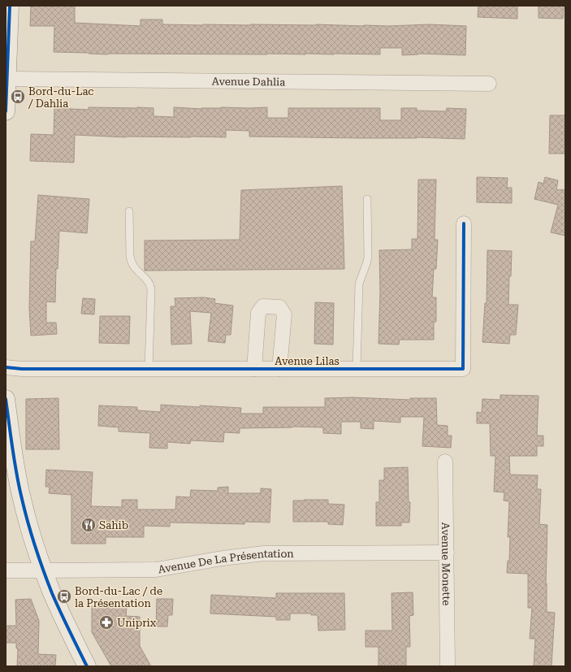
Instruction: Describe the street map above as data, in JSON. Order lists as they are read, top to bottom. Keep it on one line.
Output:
{"streets":{"street":["Avenue Dahlia","Avenue Lilas","Avenue De La Présentation","Avenue Monette"]},"crossings":[["Avenue De La Présentation","Avenue Monette"]],"places":{"bus stop":["Bord-du-Lac / Dahlia","Bord-du-Lac / de la Présentation"],"restaurant":["Sahib"],"pharmacy":["Uniprix"]}}
